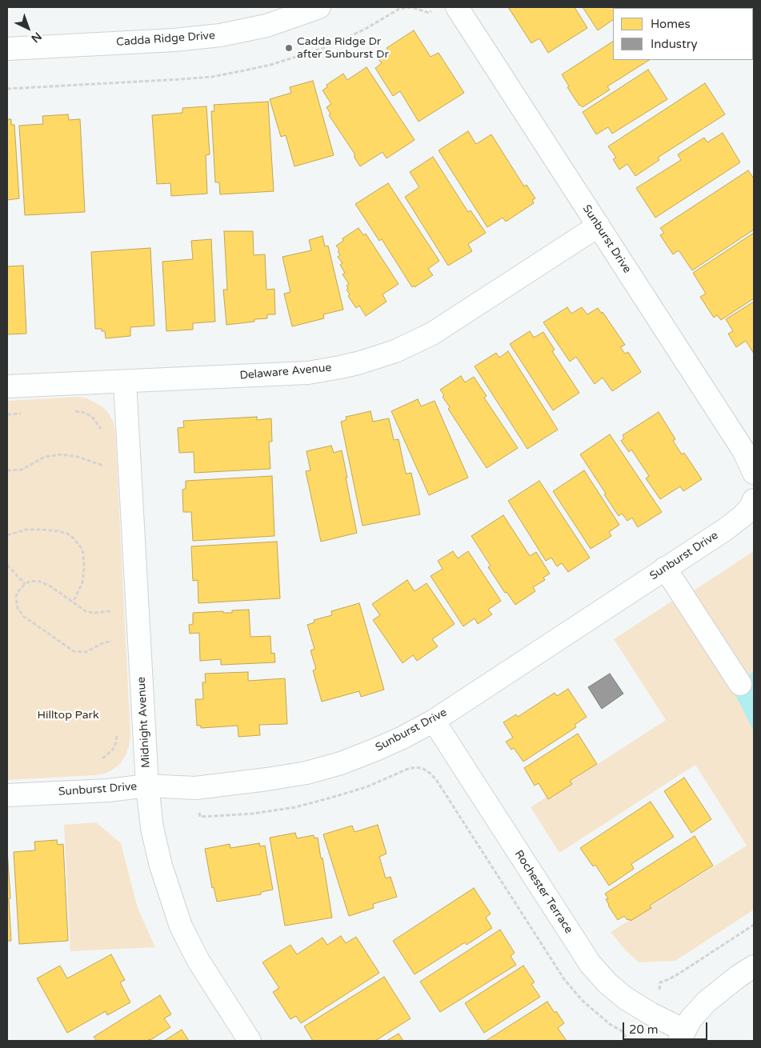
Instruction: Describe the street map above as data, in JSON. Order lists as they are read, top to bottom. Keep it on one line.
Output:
{"streets":{"street":["Cadda Ridge Drive","Sunburst Drive","Delaware Avenue","Midnight Avenue","Rochester Terrace"]},"crossings":[["Sunburst Drive","Delaware Avenue"],["Sunburst Drive","Midnight Avenue"],["Sunburst Drive","Rochester Terrace"],["Delaware Avenue","Midnight Avenue"]],"parks":["Hilltop Park"],"places":["Cadda Ridge Dr after Sunburst Dr"],"legend":["Homes","Industry"],"scale_bar":"20 m","north":"bottom right"}
